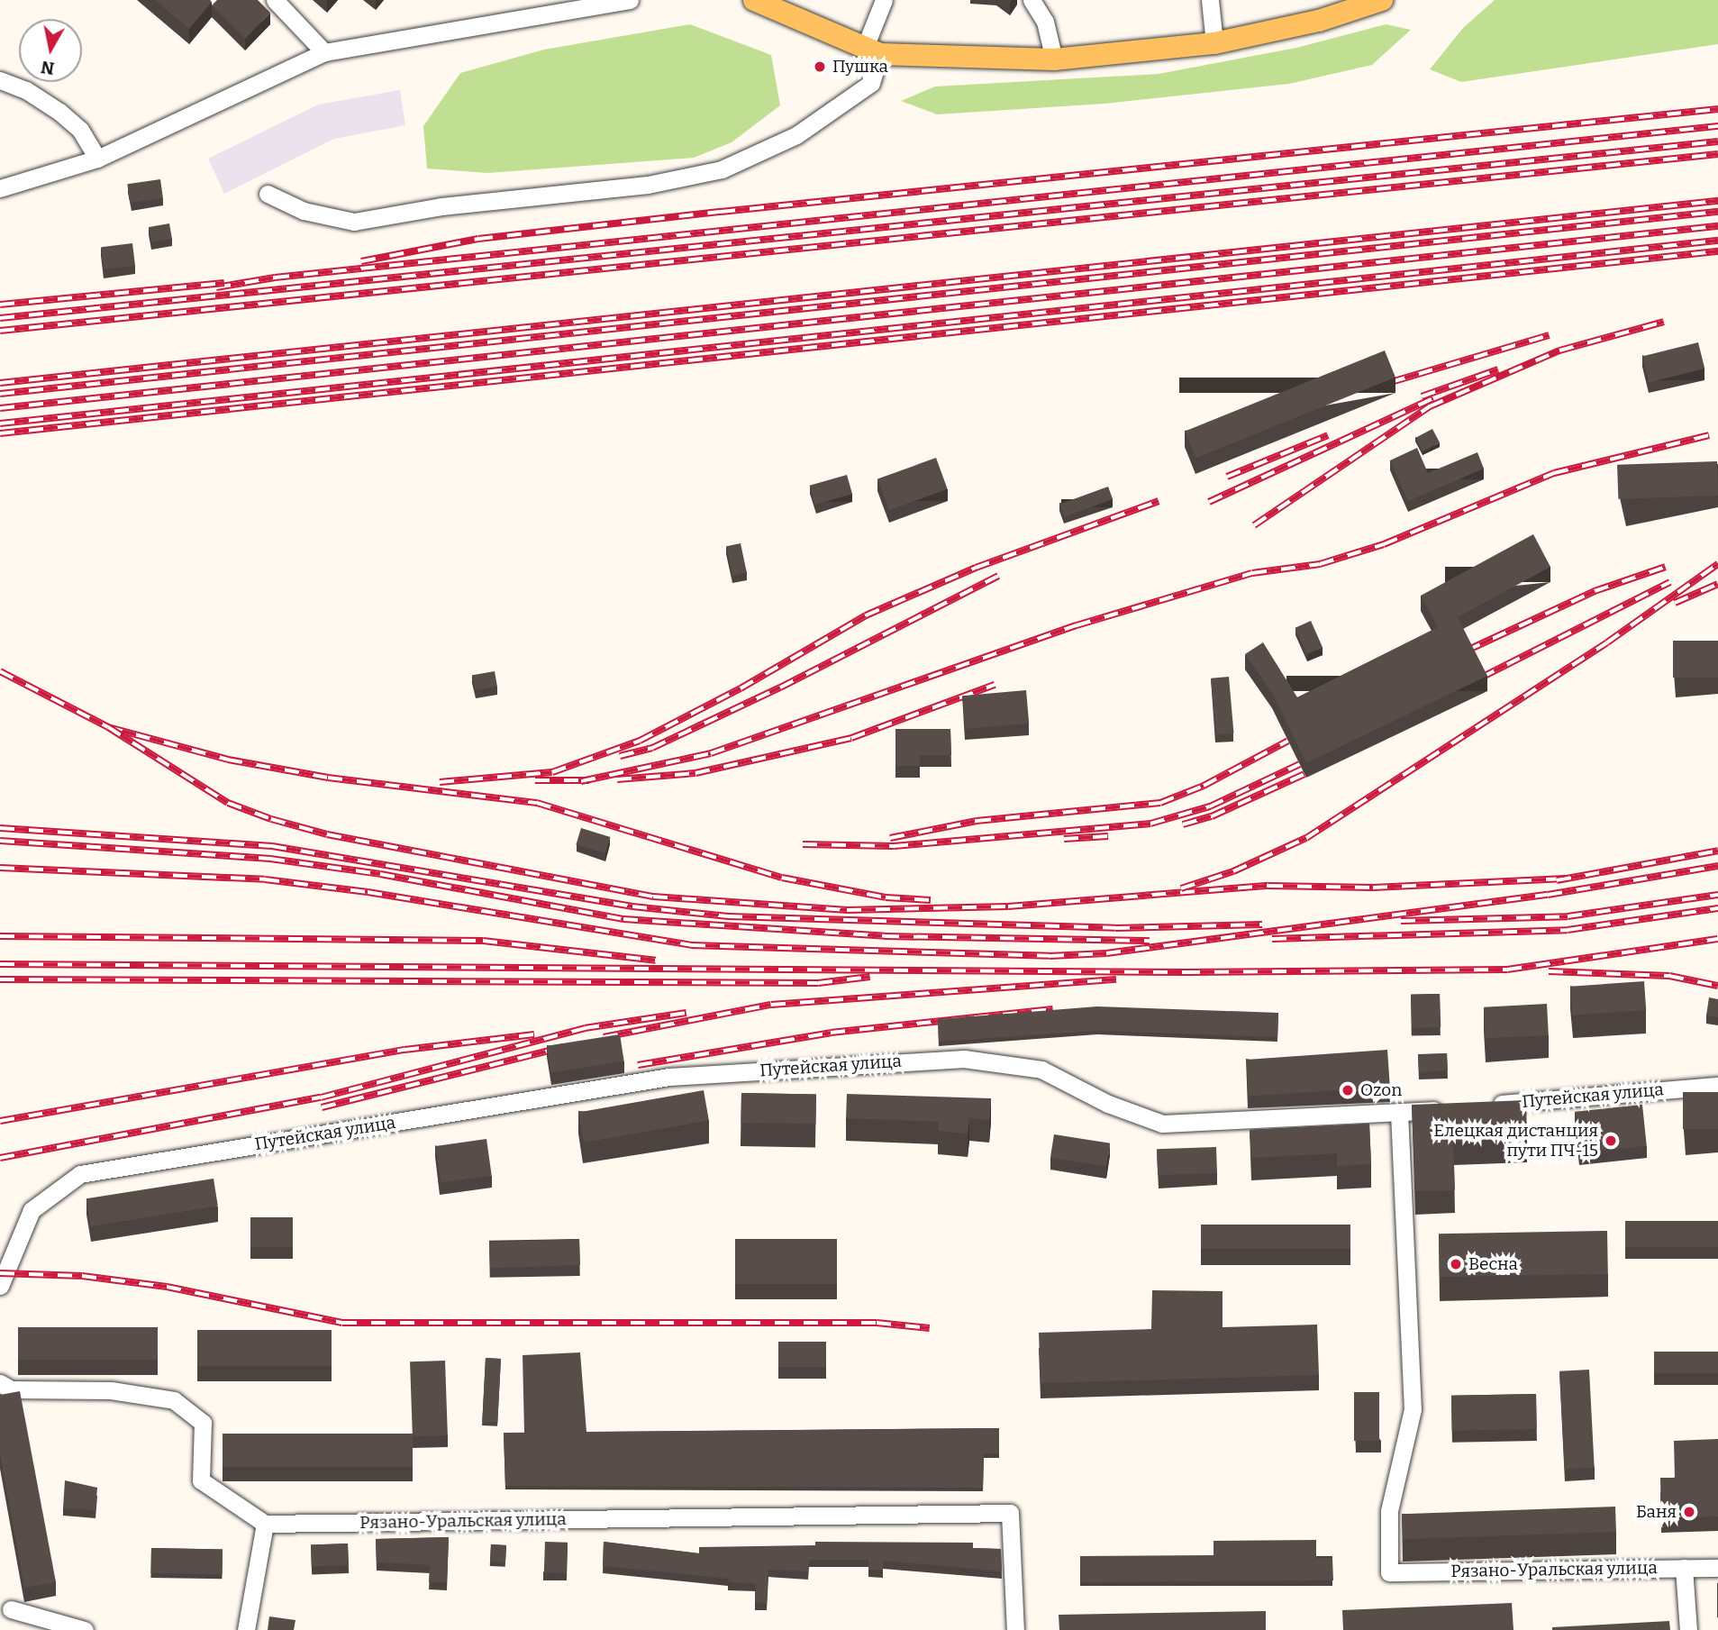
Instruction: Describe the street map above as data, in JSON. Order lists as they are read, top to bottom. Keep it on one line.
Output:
{"streets":{"street":["Путейская улица","Рязано-Уральская улица"]},"crossings":[["Путейская улица","Рязано-Уральская улица"]],"places":["Пушка","Ozon","Елецкая дистанция пути ПЧ-15","Весна","Баня"],"north":"bottom"}
